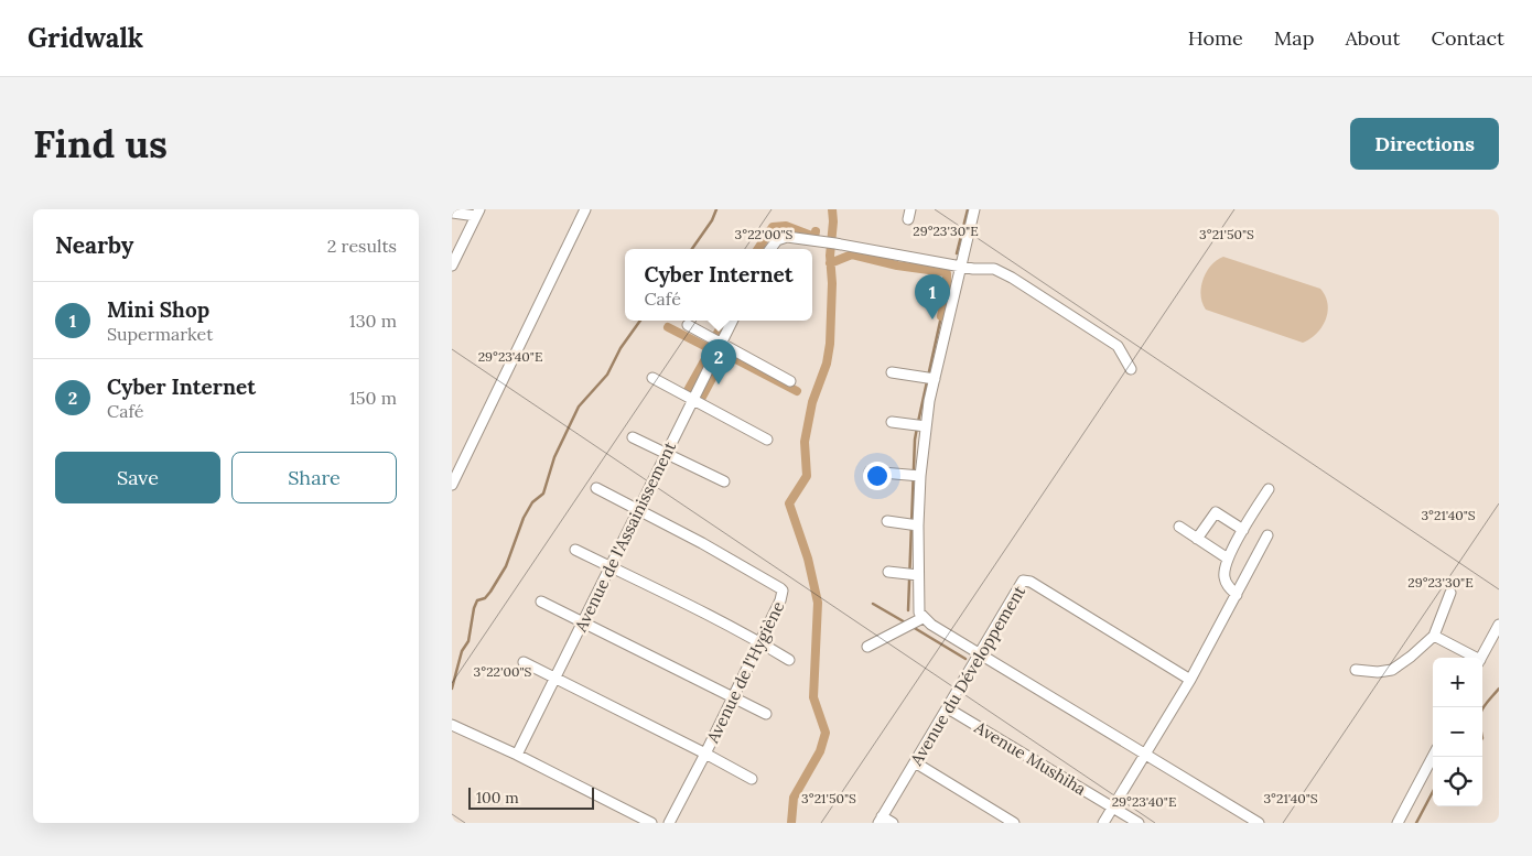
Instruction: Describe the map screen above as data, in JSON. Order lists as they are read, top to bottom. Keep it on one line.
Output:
{"streets":{"street":["Avenue de l'Assainissement","Avenue de l'Hygiène","Avenue du Développement","Avenue Mushiha"]},"crossings":[["Avenue de l'Assainissement","Avenue de l'Hygiène"],["Avenue du Développement","Avenue Mushiha"]],"scale_bar":"100 m","page":{"header":"Gridwalk","nav":["Home","Map","About","Contact"],"buttons":["Directions",["Save","Share"]],"title":"Find us","heading":["Nearby","2 results"],"popup":["Cyber Internet","Café"],"pins":["1","2"],"list":[{"mark":"1","name":"Mini Shop","note":"Supermarket","value":"130 m"},{"mark":"2","name":"Cyber Internet","note":"Café","value":"150 m"}],"map_buttons":["+","−"],"scale":"100 m"},"coordinates":["29°23'30\"E","3°22'00\"S","3°21'50\"S","29°23'40\"E","3°21'40\"S"]}
